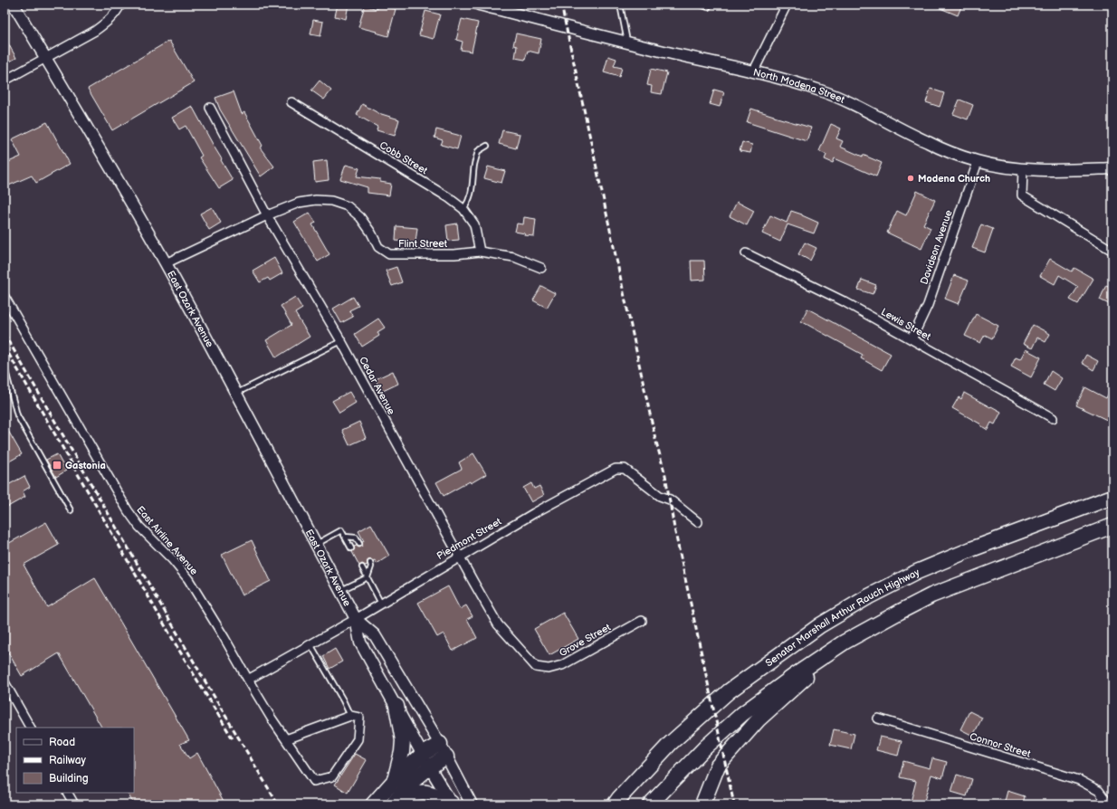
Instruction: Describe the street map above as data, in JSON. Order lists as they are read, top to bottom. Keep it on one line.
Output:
{"streets":{"highway":["Senator Marshall Arthur Rauch Highway"],"main road":["North Modena Street","East Ozark Avenue"],"street":["Cobb Street","Flint Street","Davidson Avenue","Lewis Street","Cedar Avenue","Piedmont Street","East Airline Avenue","Grove Street","Connor Street"]},"crossings":[["North Modena Street","Davidson Avenue"],["Cobb Street","Flint Street"],["Flint Street","East Ozark Avenue"],["Flint Street","Cedar Avenue"],["Davidson Avenue","Lewis Street"],["East Ozark Avenue","Piedmont Street"],["Cedar Avenue","Piedmont Street"],["Cedar Avenue","Grove Street"],["Piedmont Street","East Airline Avenue"]],"places":{"other":["Modena Church"],"transit":["Gastonia"]},"legend":["Road","Railway","Building"]}
